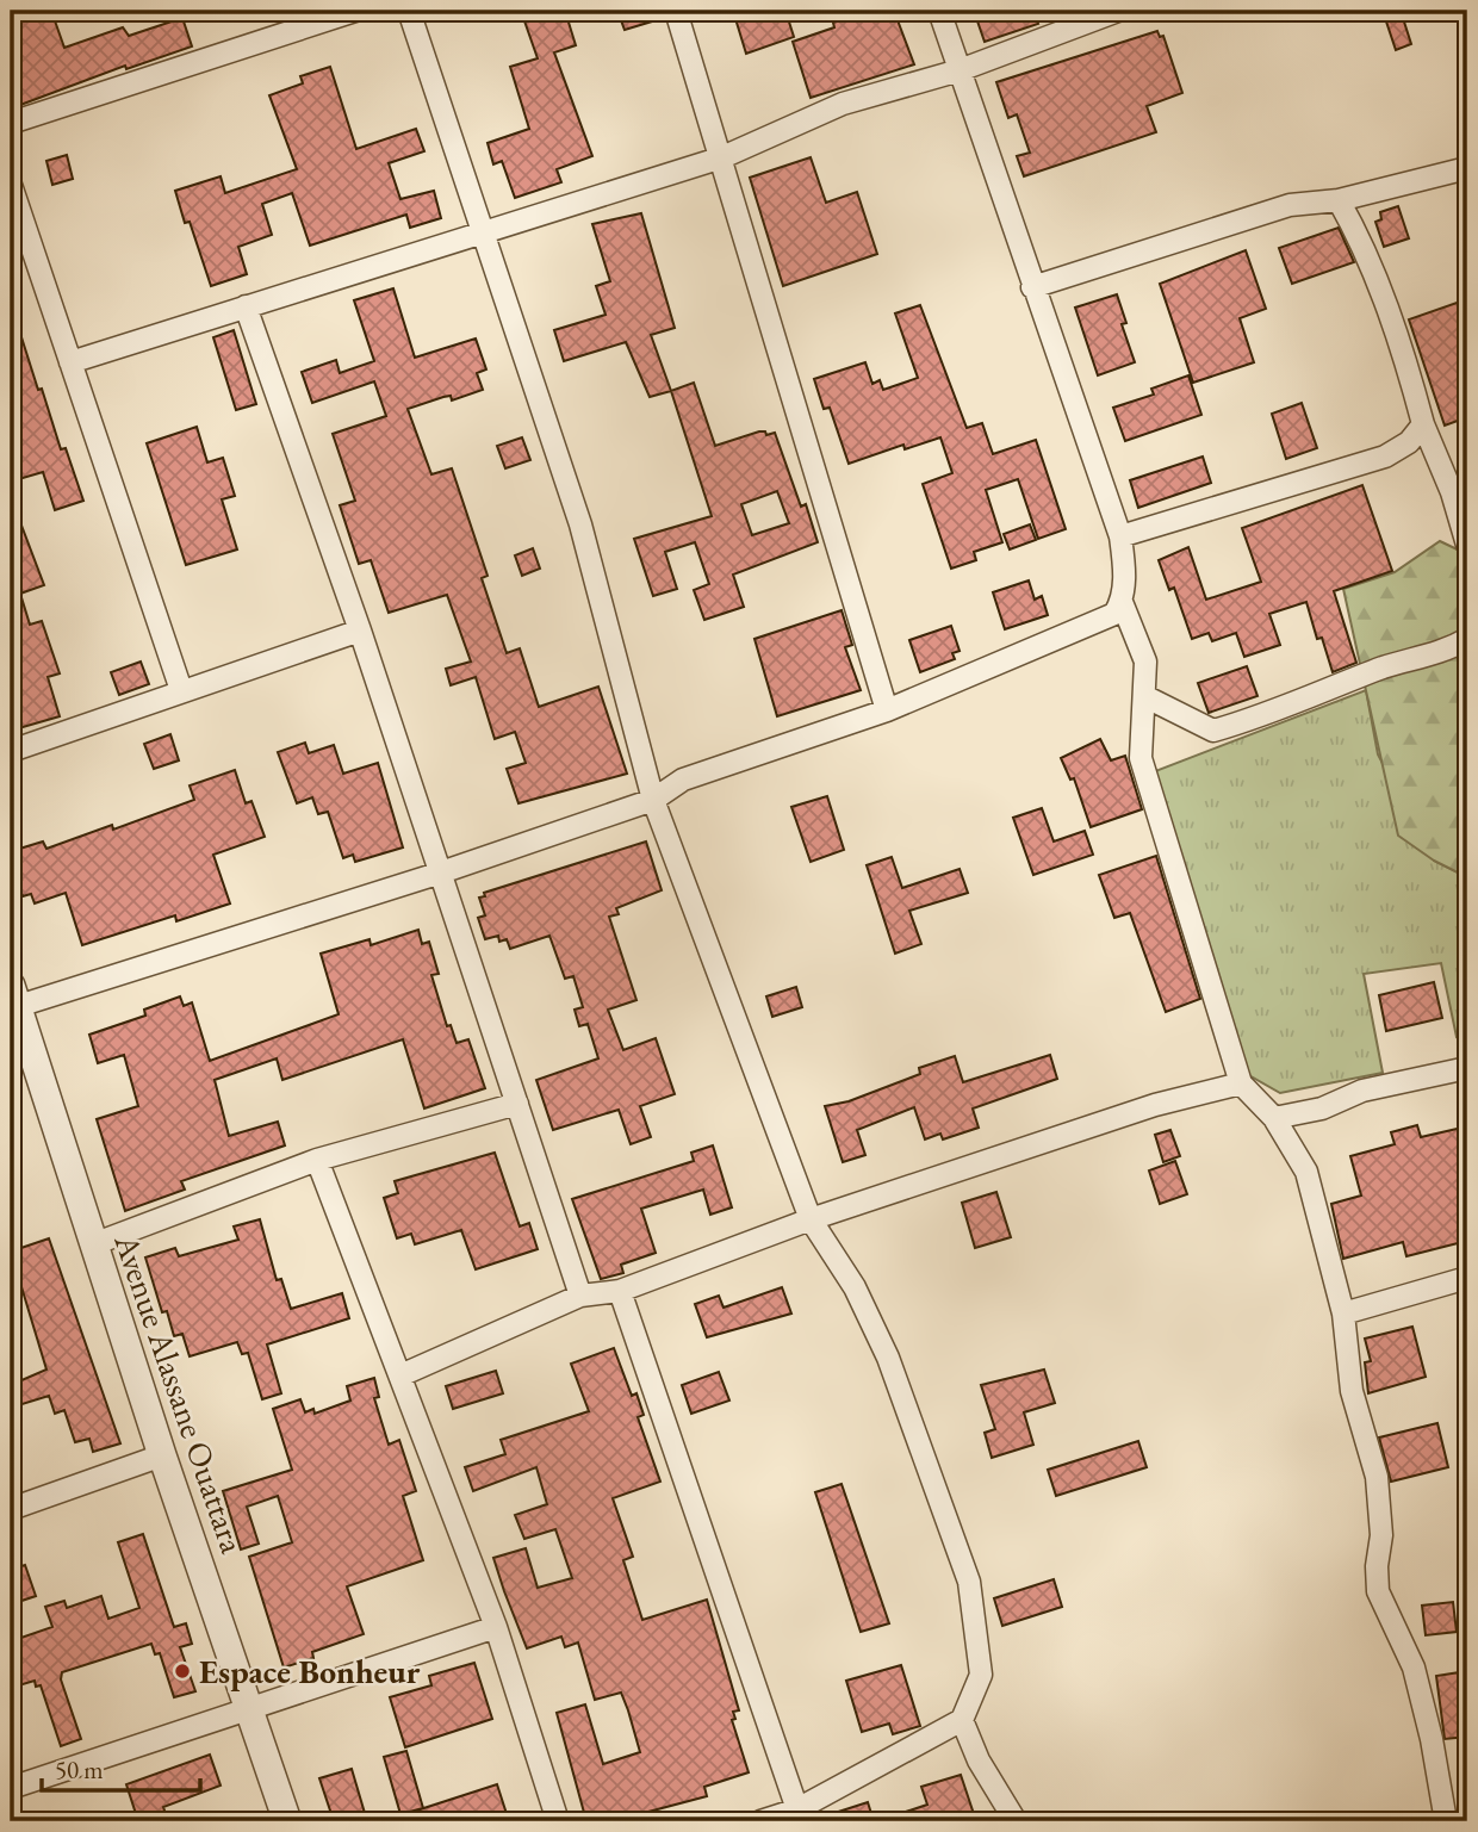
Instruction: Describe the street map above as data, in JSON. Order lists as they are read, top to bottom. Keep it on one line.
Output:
{"streets":{"street":["Avenue Alassane Ouattara"]},"places":["Espace Bonheur"],"scale_bar":"50 m"}
